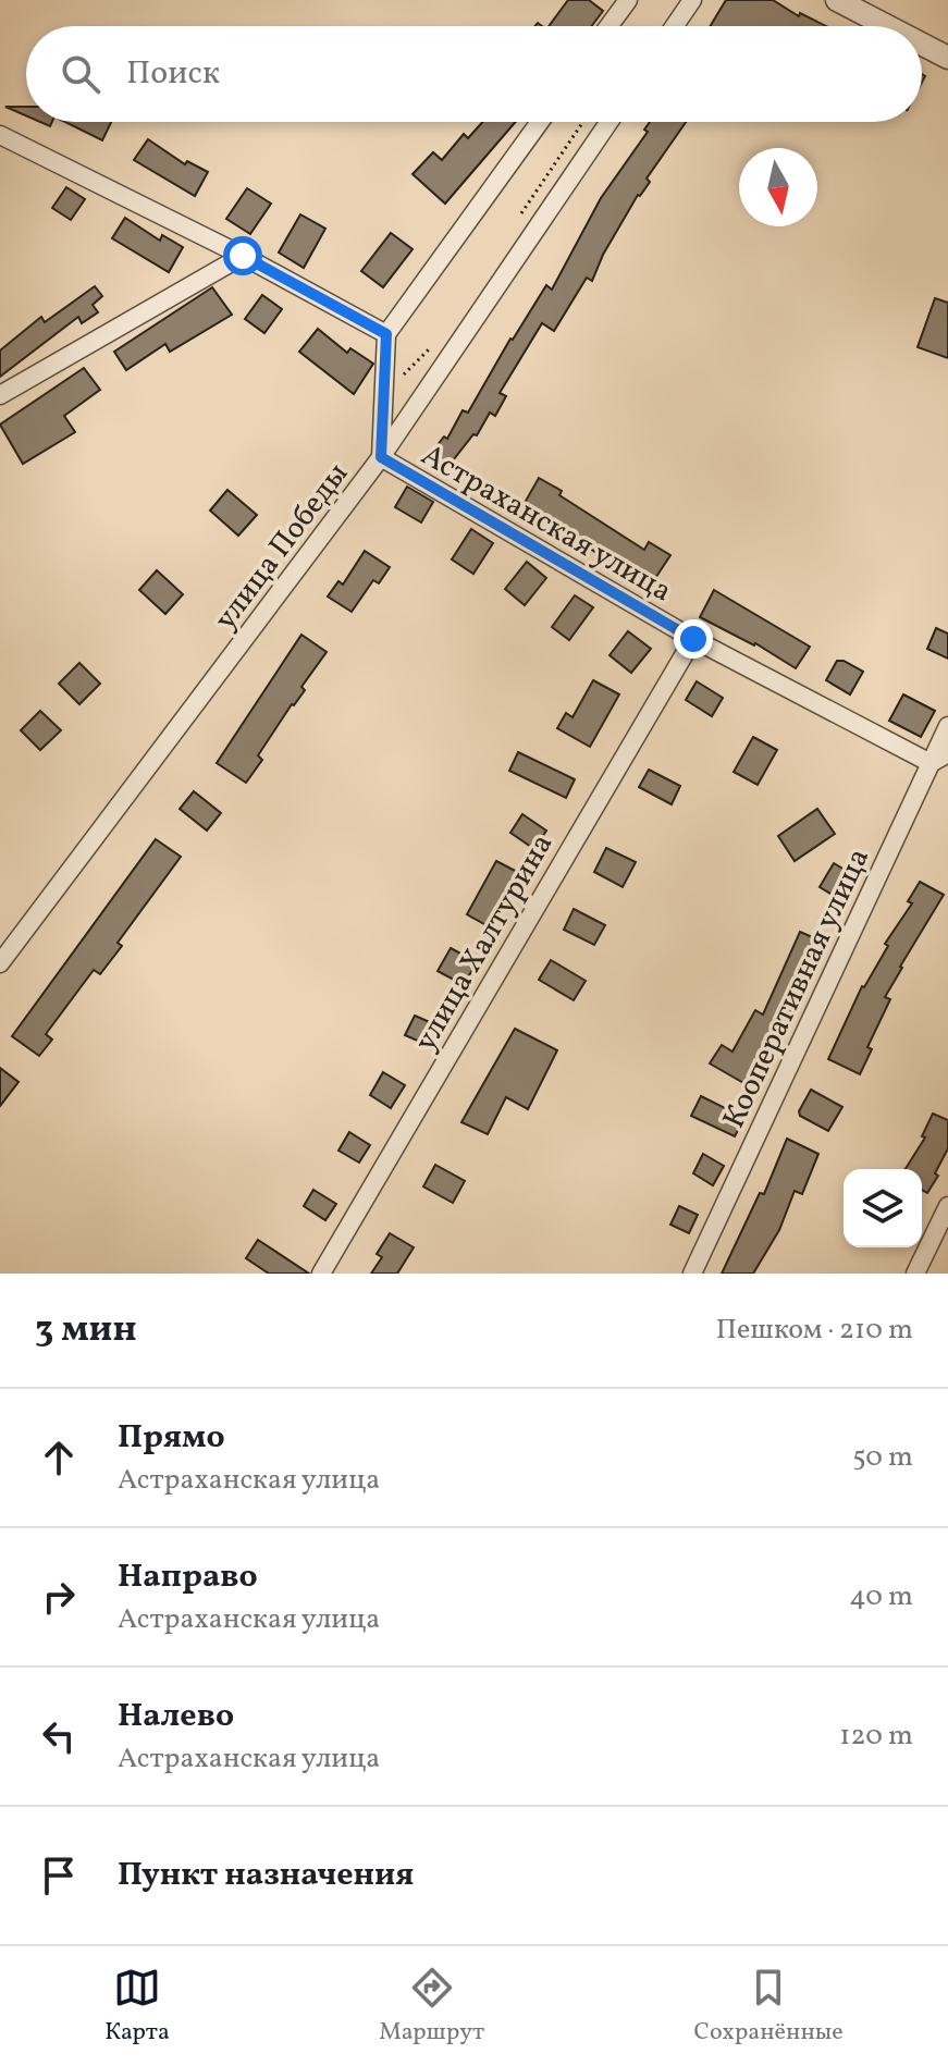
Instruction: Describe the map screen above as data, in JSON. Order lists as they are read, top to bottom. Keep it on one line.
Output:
{"streets":{"street":["Астраханская улица","улица Победы","улица Халтурина","Кооперативная улица"]},"crossings":[["Астраханская улица","улица Победы"],["Астраханская улица","улица Халтурина"],["Астраханская улица","Кооперативная улица"]],"north":"bottom","page":{"search":"Поиск","heading":["3 мин","Пешком · 210 m"],"list":[["Прямо","Астраханская улица","50 m"],["Направо","Астраханская улица","40 m"],["Налево","Астраханская улица","120 m"],"Пункт назначения"],"nav":["Карта","Маршрут","Сохранённые"]}}
